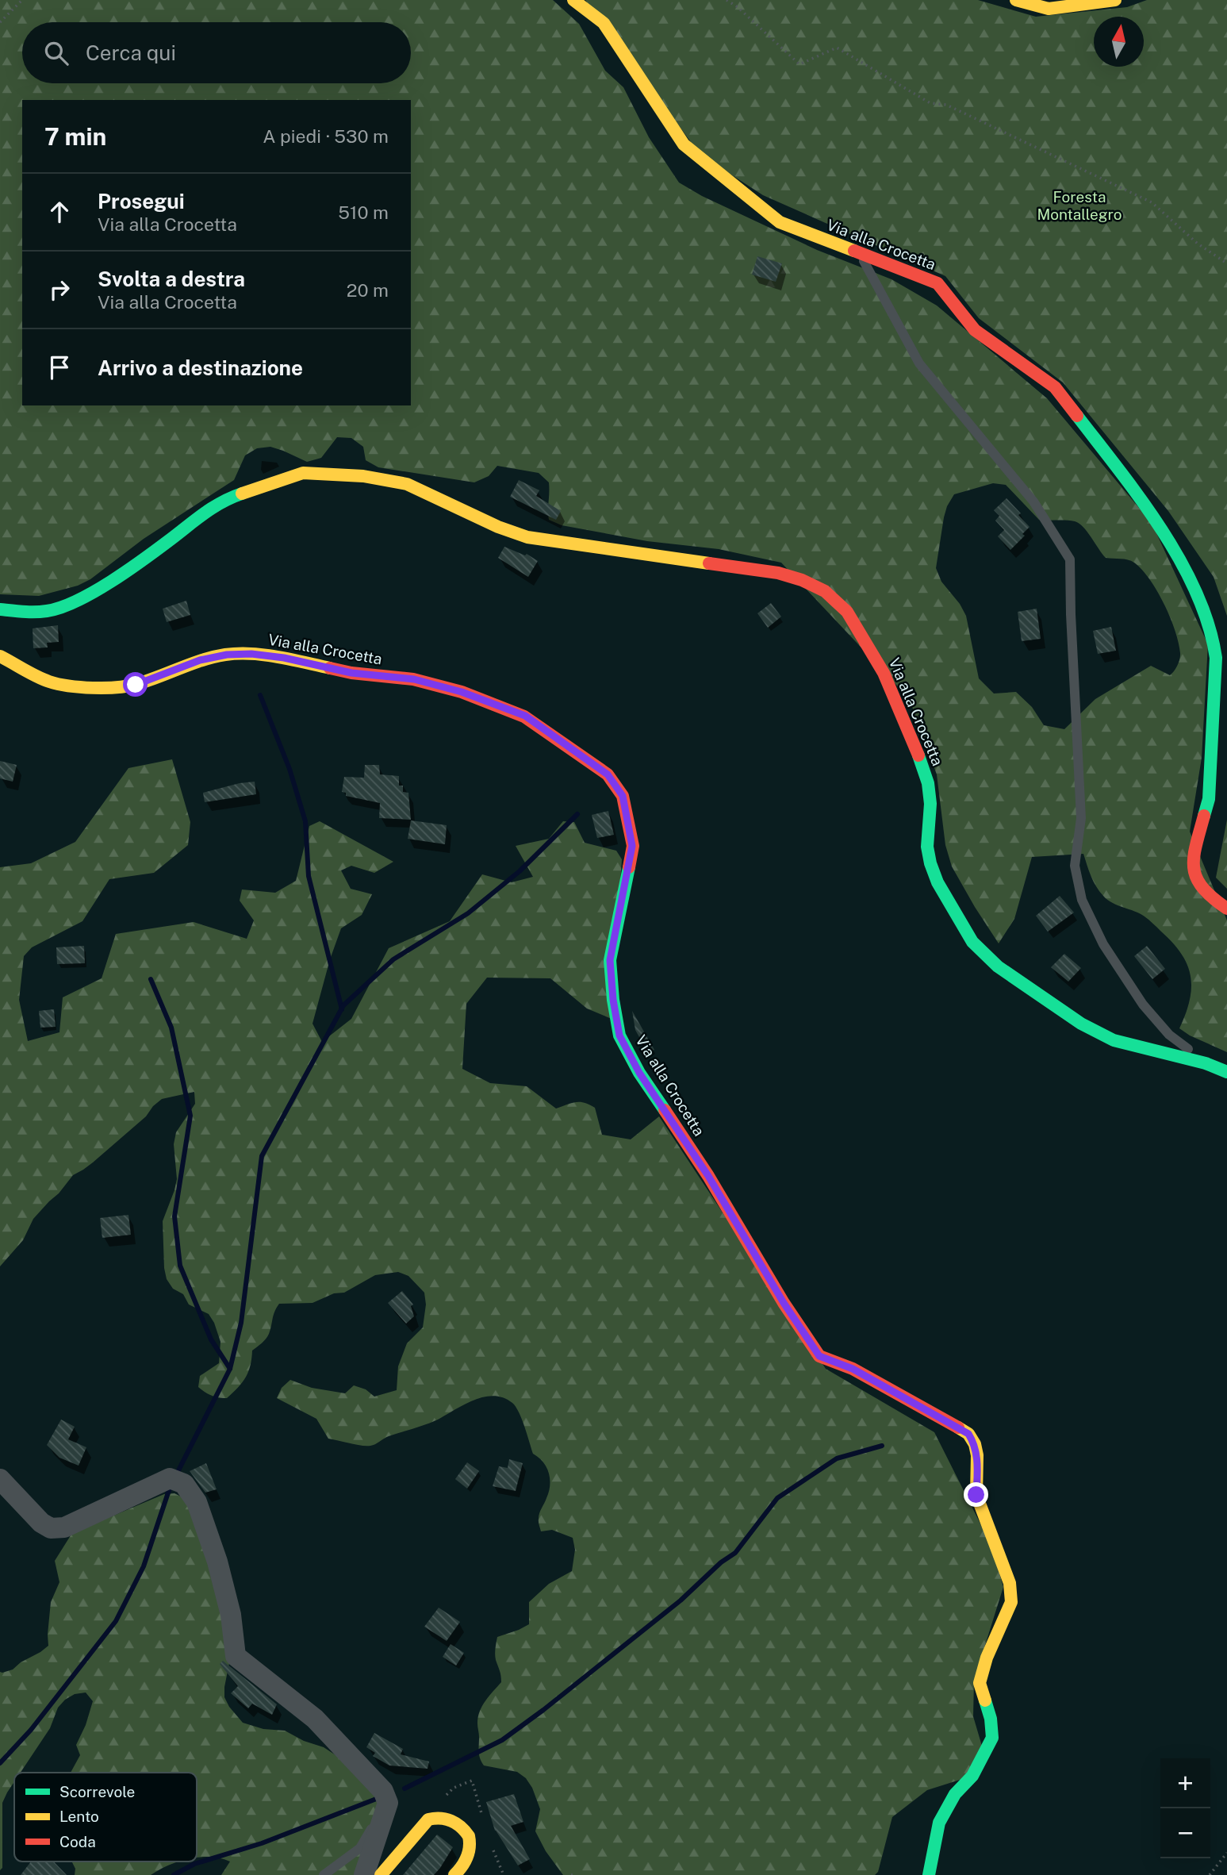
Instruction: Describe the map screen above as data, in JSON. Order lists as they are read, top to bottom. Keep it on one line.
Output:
{"streets":{"street":["Via alla Crocetta"]},"parks":["Foresta Montallegro"],"legend":["Scorrevole","Lento","Coda"],"north":"top","page":{"search":"Cerca qui","heading":["7 min","A piedi · 530 m"],"list":[["Prosegui","Via alla Crocetta","510 m"],["Svolta a destra","Via alla Crocetta","20 m"],"Arrivo a destinazione"],"map_buttons":["+","−"]}}
